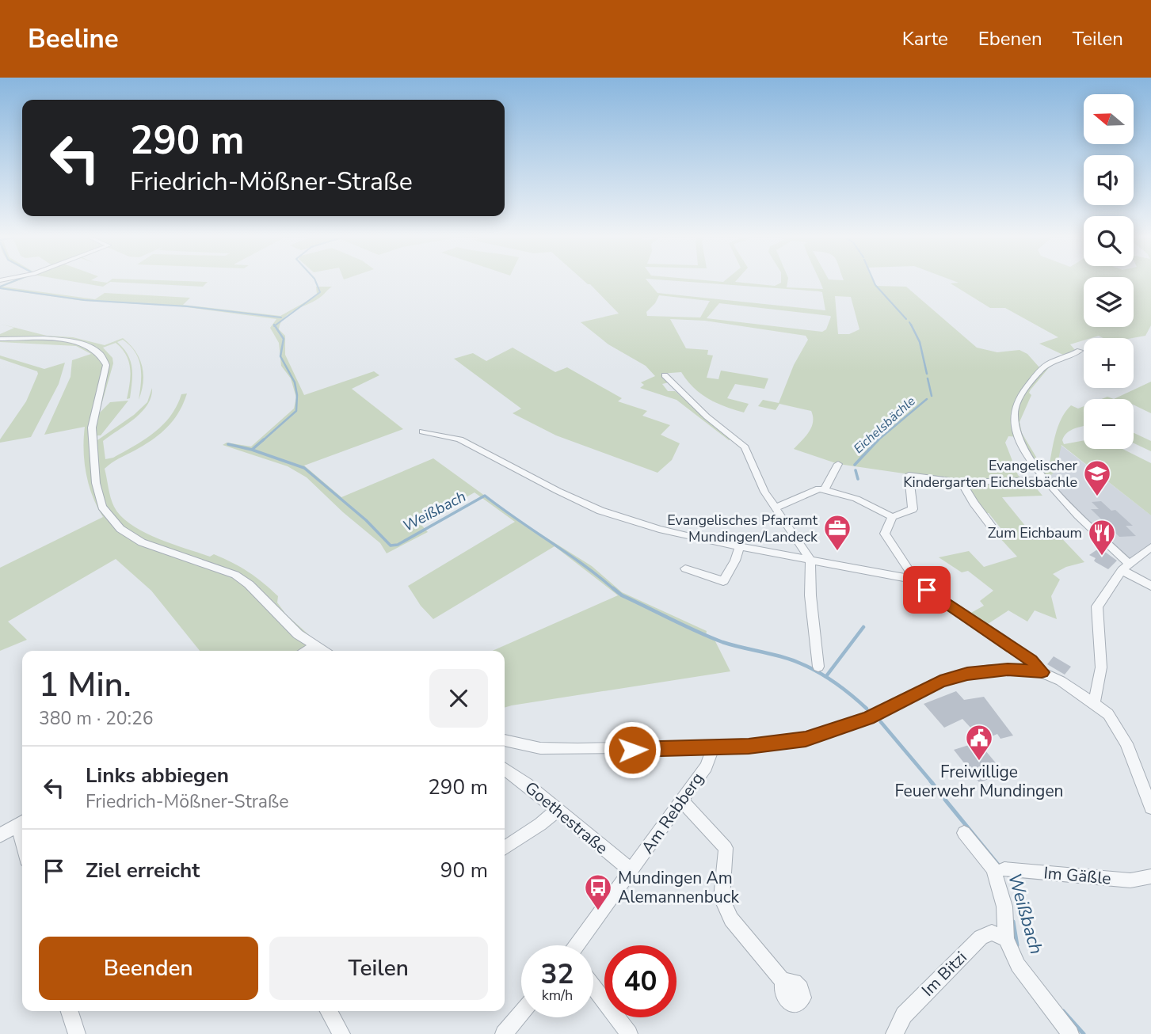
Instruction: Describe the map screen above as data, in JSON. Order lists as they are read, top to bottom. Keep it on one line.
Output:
{"streets":{"street":["Am Rebberg","Goethestraße","Im Gäßle","Im Bitzi"]},"crossings":[["Am Rebberg","Goethestraße"]],"water":["Eichelsbächle","Weißbach"],"places":{"school or university":["Evangelischer Kindergarten Eichelsbächle"],"office":["Evangelisches Pfarramt Mundingen/Landeck"],"restaurant":["Zum Eichbaum"],"public building":["Freiwillige Feuerwehr Mundingen"],"bus stop":["Mundingen Am Alemannenbuck"]},"north":"left","page":{"header":"Beeline","nav":["Karte","Ebenen","Teilen"],"map_buttons":["+","−"],"turn":["290 m","Friedrich-Mößner-Straße"],"heading":["1 Min.","380 m · 20:26"],"list":[{"name":"Links abbiegen","note":"Friedrich-Mößner-Straße","value":"290 m"},{"name":"Ziel erreicht","value":"90 m"}],"buttons":["Beenden","Teilen"],"speed":"32 km/h","limit":"40"}}
